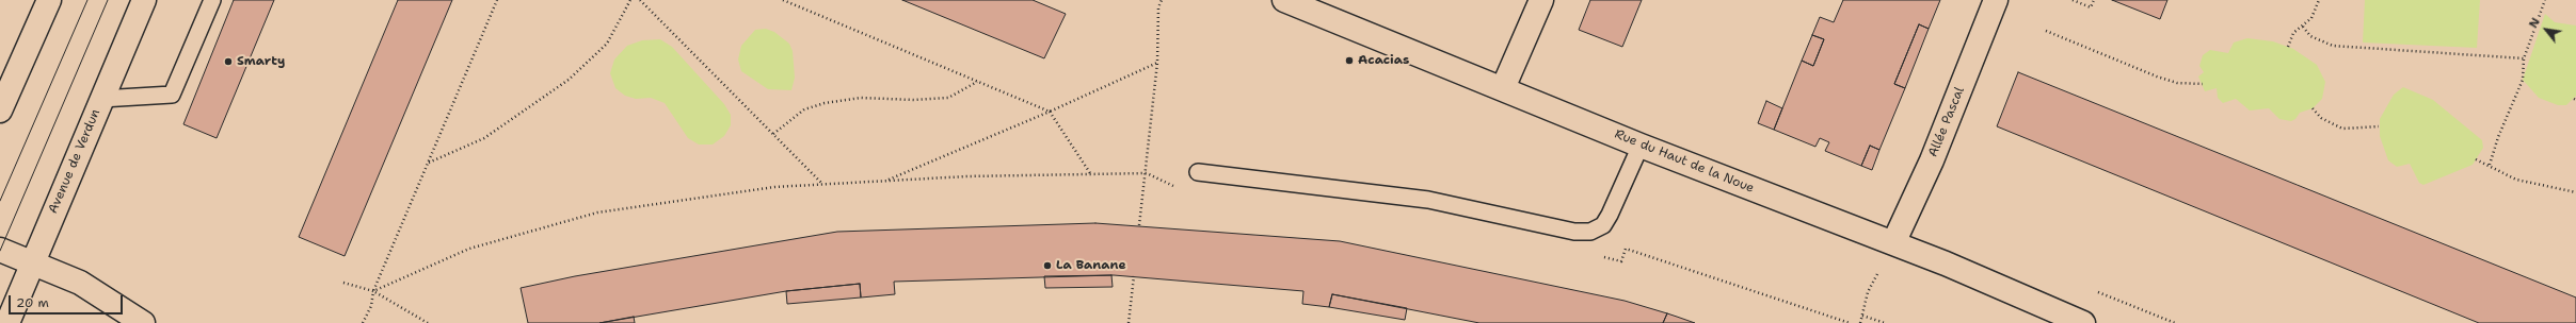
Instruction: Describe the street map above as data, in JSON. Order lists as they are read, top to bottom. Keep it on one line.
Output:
{"streets":{"street":["Allée Pascal","Avenue de Verdun","Rue du Haut de la Noue"]},"crossings":[["Allée Pascal","Rue du Haut de la Noue"]],"places":["Acacias","Smarty","La Banane"],"scale_bar":"20 m","north":"top left"}
